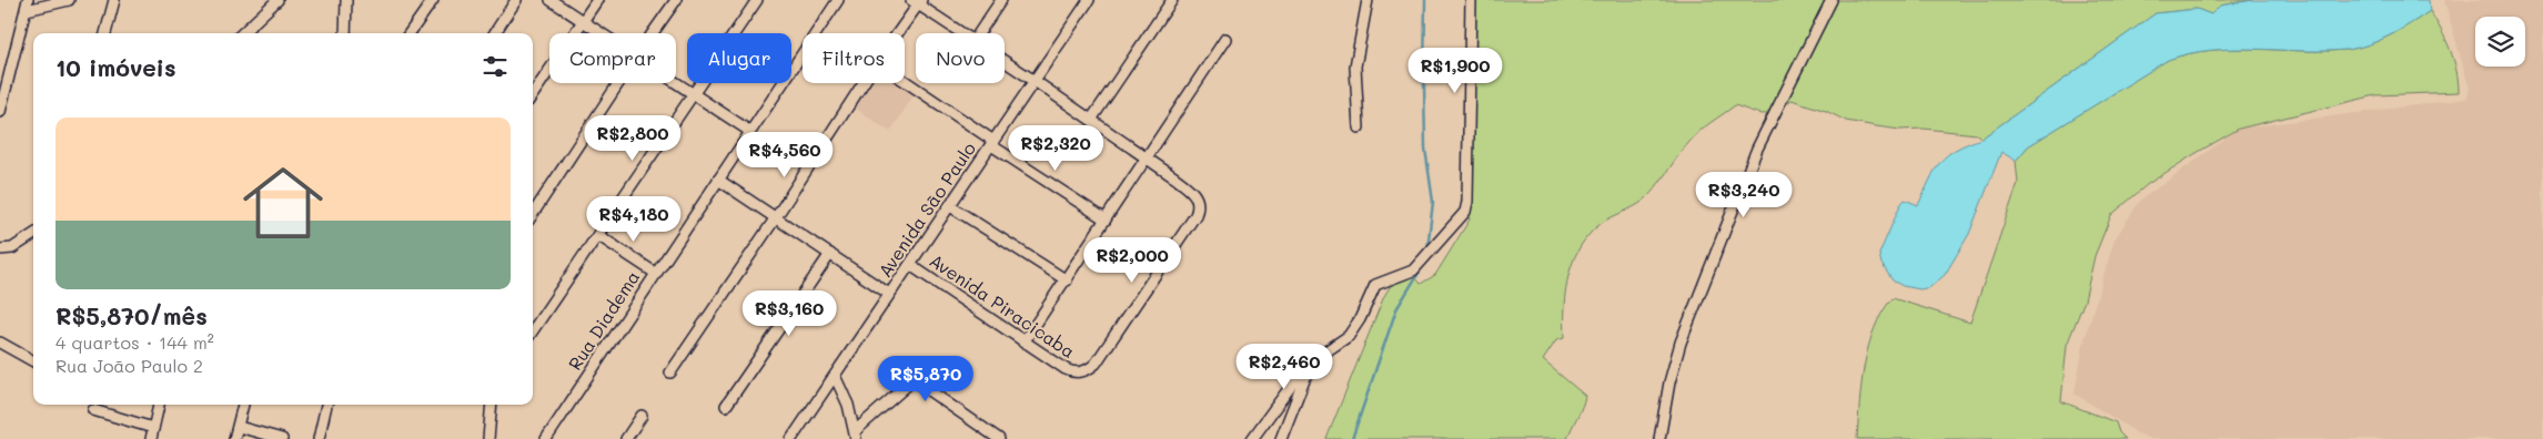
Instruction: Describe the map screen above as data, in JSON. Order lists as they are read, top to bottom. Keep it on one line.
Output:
{"streets":{"street":["Avenida São Paulo","Avenida Piracicaba","Rua Diadema"]},"crossings":[["Avenida São Paulo","Avenida Piracicaba"]],"page":{"chip":["Comprar","Alugar","Filtros","Novo"],"heading":"10 imóveis","price":["R$1,900","R$2,800","R$2,320","R$4,560","R$3,240","R$4,180","R$2,000","R$3,160","R$2,460","R$5,870"],"list":[{"name":"R$5,870/mês","note":"4 quartos · 144 m² · Rua João Paulo 2"}]}}
